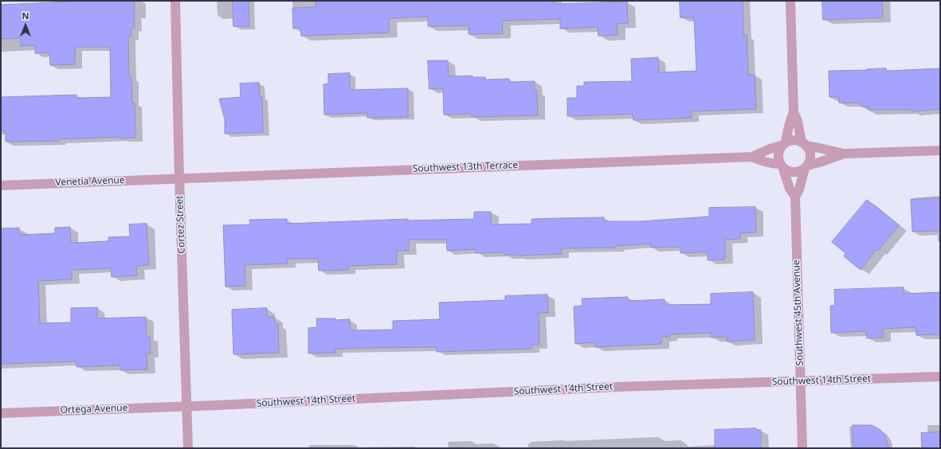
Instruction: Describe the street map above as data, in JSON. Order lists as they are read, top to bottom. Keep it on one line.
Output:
{"streets":{"street":["Southwest 13th Terrace","Venetia Avenue","Cortez Street","Southwest 45th Avenue","Southwest 14th Street","Ortega Avenue"]},"crossings":[["Southwest 13th Terrace","Venetia Avenue"],["Southwest 13th Terrace","Cortez Street"],["Southwest 13th Terrace","Southwest 45th Avenue"],["Venetia Avenue","Cortez Street"],["Cortez Street","Southwest 14th Street"],["Cortez Street","Ortega Avenue"],["Southwest 45th Avenue","Southwest 14th Street"],["Southwest 14th Street","Ortega Avenue"]],"north":"top"}
